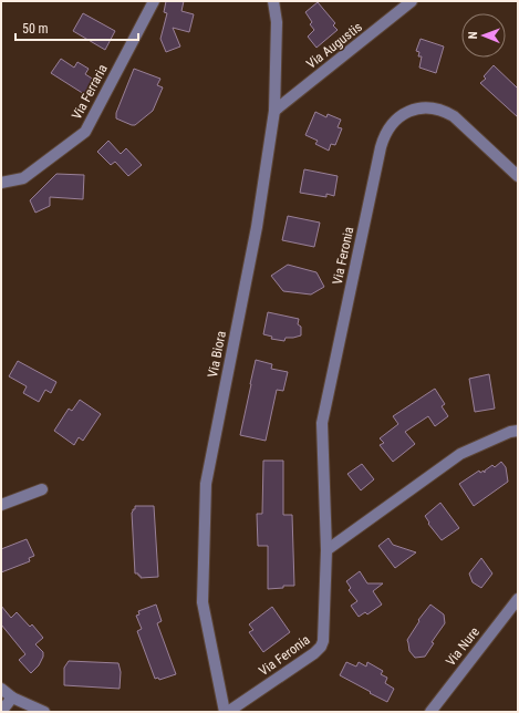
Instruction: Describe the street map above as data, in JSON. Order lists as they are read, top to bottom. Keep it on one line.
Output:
{"streets":{"street":["Via Augustis","Via Ferraria","Via Feronia","Via Biora","Via Nure"]},"crossings":[["Via Augustis","Via Biora"],["Via Feronia","Via Biora"]],"scale_bar":"50 m","north":"left"}
